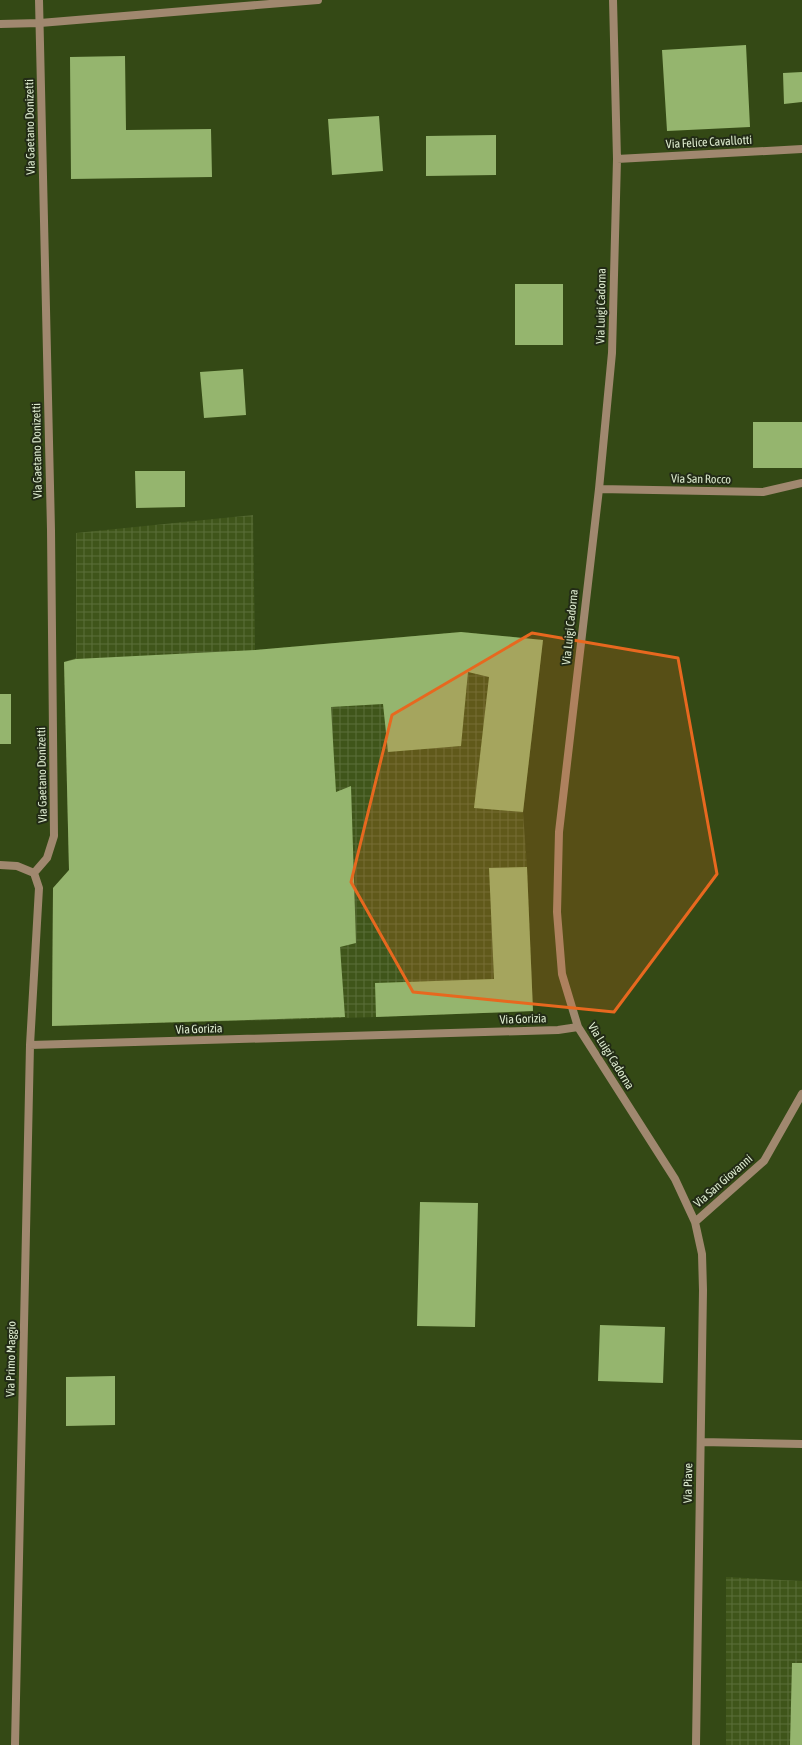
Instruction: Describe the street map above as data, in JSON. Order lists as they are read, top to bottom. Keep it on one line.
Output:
{"streets":{"street":["Via Gaetano Donizetti","Via Felice Cavallotti","Via Luigi Cadorna","Via San Rocco","Via Gorizia","Via San Giovanni","Via Primo Maggio","Via Piave"]},"crossings":[["Via Felice Cavallotti","Via Luigi Cadorna"],["Via Luigi Cadorna","Via San Rocco"],["Via Luigi Cadorna","Via Gorizia"],["Via Luigi Cadorna","Via San Giovanni"],["Via Luigi Cadorna","Via Piave"],["Via Gorizia","Via Primo Maggio"],["Via San Giovanni","Via Piave"]]}
